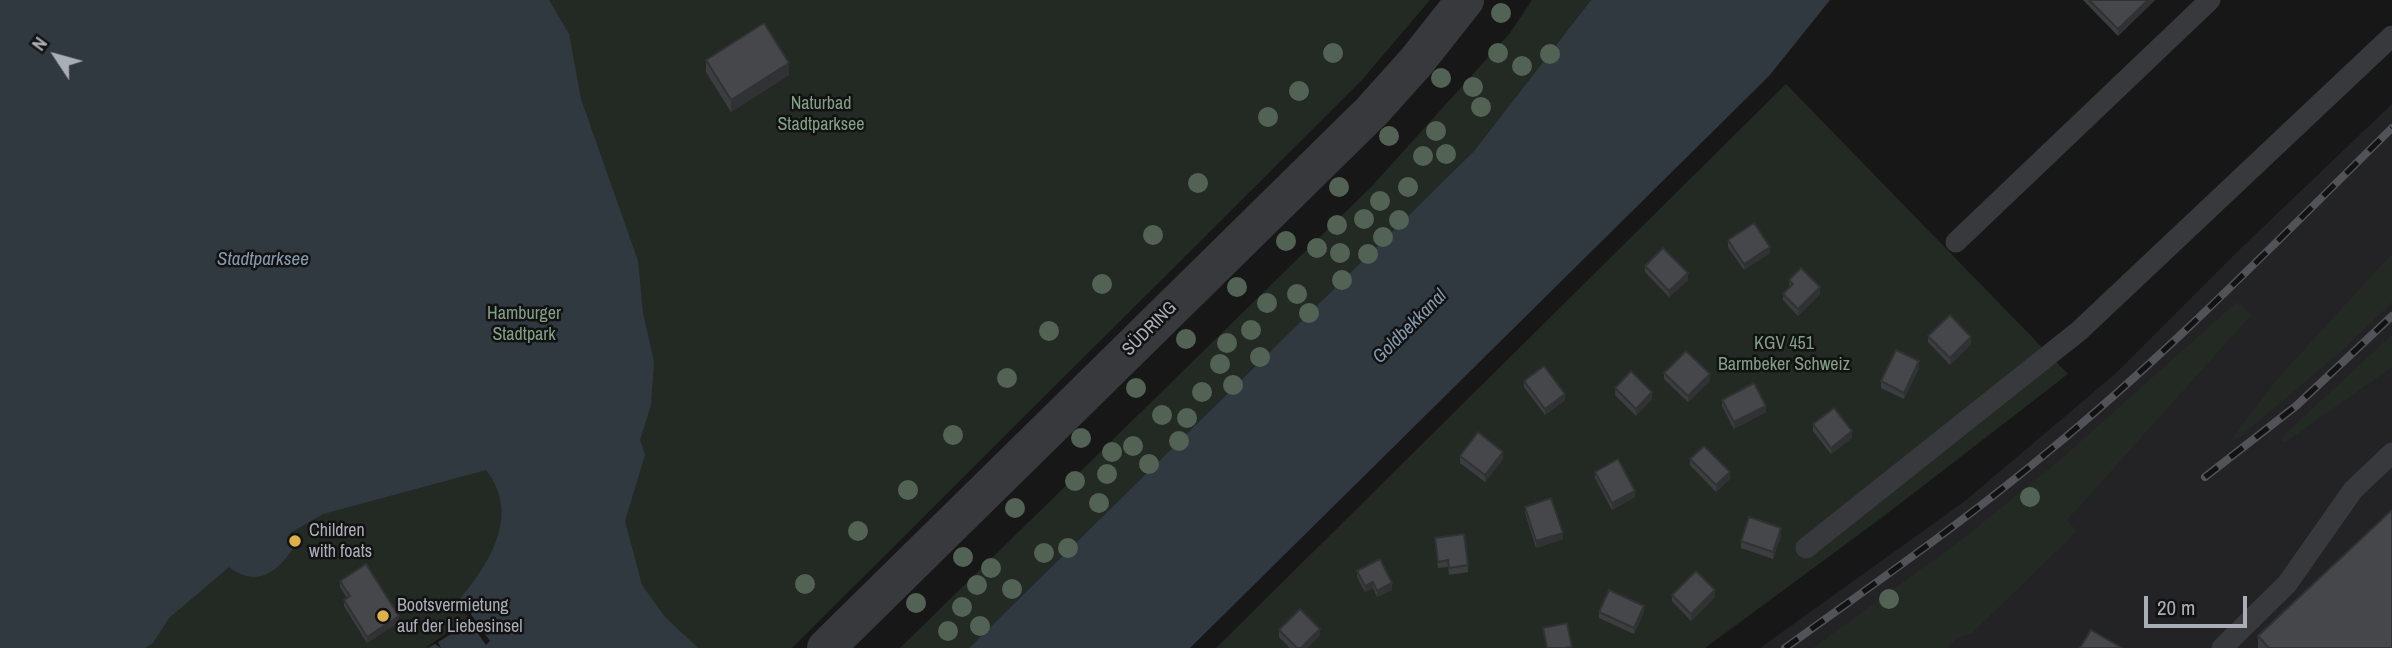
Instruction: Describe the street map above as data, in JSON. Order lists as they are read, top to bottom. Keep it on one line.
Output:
{"streets":{"street":["SÜDRING"]},"water":["Stadtparksee","Goldbekkanal"],"parks":["Naturbad Stadtparksee","Hamburger Stadtpark","KGV 451 Barmbeker Schweiz"],"places":["Children with foats","Bootsvermietung auf der Liebesinsel"],"scale_bar":"20 m","north":"top left"}
